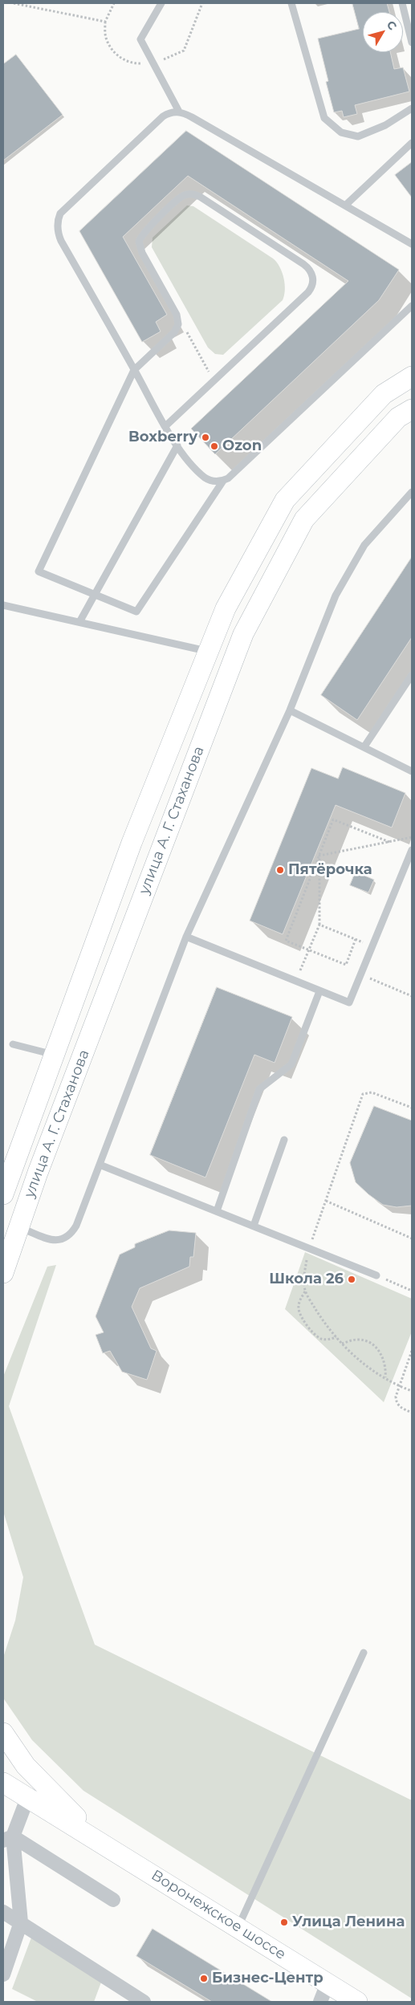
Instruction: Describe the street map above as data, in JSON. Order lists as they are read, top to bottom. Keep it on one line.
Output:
{"streets":{"main road":["улица А. Г. Стаханова","Воронежское шоссе"]},"places":["Boxberry","Ozon","Пятёрочка","Школа 26","Улица Ленина","Бизнес-Центр"],"north":"top right"}
